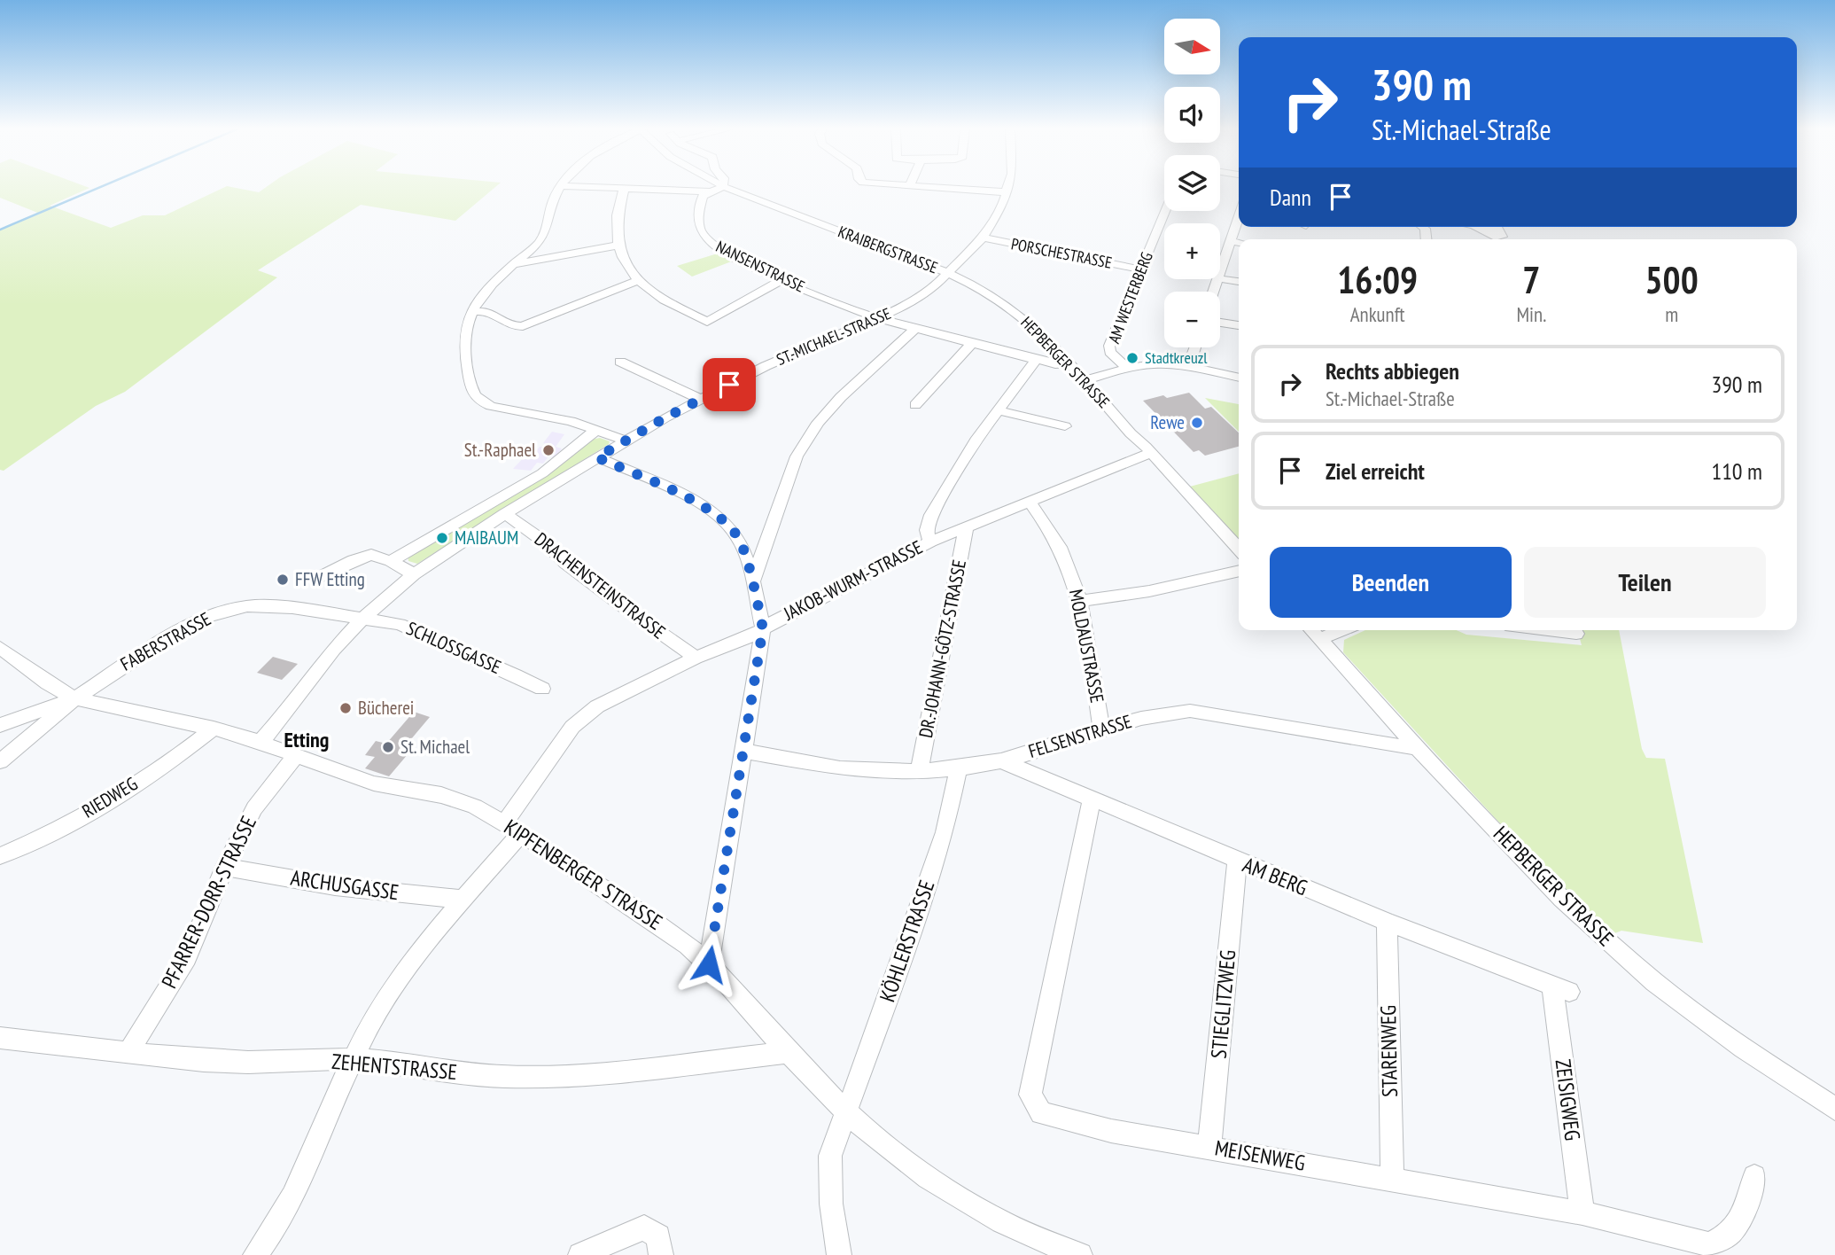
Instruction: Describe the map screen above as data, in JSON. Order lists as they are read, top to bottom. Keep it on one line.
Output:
{"streets":{"street":["KRAIBERGSTRASSE","PORSCHESTRASSE","NANSENSTRASSE","AM WESTERBERG","ST.-MICHAEL-STRASSE","HEPBERGER STRASSE","JAKOB-WURM-STRASSE","DRACHENSTEINSTRASSE","FABERSTRASSE","MOLDAUSTRASSE","SCHLOSSGASSE","DR.-JOHANN-GÖTZ-STRASSE","FELSENSTRASSE","RIEDWEG","KIPFENBERGER STRASSE","AM BERG","ARCHUSGASSE","PFARRER-DORR-STRASSE","KÖHLERSTRASSE","STIEGLITZWEG","STARENWEG","ZEHENTSTRASSE","ZEISIGWEG","MEISENWEG"]},"crossings":[["KRAIBERGSTRASSE","ST.-MICHAEL-STRASSE"],["KRAIBERGSTRASSE","HEPBERGER STRASSE"],["PORSCHESTRASSE","AM WESTERBERG"],["PORSCHESTRASSE","ST.-MICHAEL-STRASSE"],["NANSENSTRASSE","ST.-MICHAEL-STRASSE"],["NANSENSTRASSE","HEPBERGER STRASSE"],["ST.-MICHAEL-STRASSE","HEPBERGER STRASSE"],["ST.-MICHAEL-STRASSE","DRACHENSTEINSTRASSE"],["ST.-MICHAEL-STRASSE","FABERSTRASSE"],["ST.-MICHAEL-STRASSE","SCHLOSSGASSE"],["ST.-MICHAEL-STRASSE","KIPFENBERGER STRASSE"],["HEPBERGER STRASSE","JAKOB-WURM-STRASSE"],["HEPBERGER STRASSE","FELSENSTRASSE"],["JAKOB-WURM-STRASSE","DRACHENSTEINSTRASSE"],["JAKOB-WURM-STRASSE","MOLDAUSTRASSE"],["JAKOB-WURM-STRASSE","DR.-JOHANN-GÖTZ-STRASSE"],["JAKOB-WURM-STRASSE","KIPFENBERGER STRASSE"],["JAKOB-WURM-STRASSE","ARCHUSGASSE"],["JAKOB-WURM-STRASSE","ZEHENTSTRASSE"],["FABERSTRASSE","SCHLOSSGASSE"],["FABERSTRASSE","KIPFENBERGER STRASSE"],["MOLDAUSTRASSE","FELSENSTRASSE"],["DR.-JOHANN-GÖTZ-STRASSE","FELSENSTRASSE"],["FELSENSTRASSE","AM BERG"],["FELSENSTRASSE","KÖHLERSTRASSE"],["RIEDWEG","KIPFENBERGER STRASSE"],["KIPFENBERGER STRASSE","PFARRER-DORR-STRASSE"],["KIPFENBERGER STRASSE","KÖHLERSTRASSE"],["KIPFENBERGER STRASSE","ZEHENTSTRASSE"],["AM BERG","STIEGLITZWEG"],["AM BERG","STARENWEG"],["AM BERG","ZEISIGWEG"],["AM BERG","MEISENWEG"],["ARCHUSGASSE","PFARRER-DORR-STRASSE"],["PFARRER-DORR-STRASSE","ZEHENTSTRASSE"],["STIEGLITZWEG","MEISENWEG"],["STARENWEG","MEISENWEG"],["ZEISIGWEG","MEISENWEG"]],"districts":["Etting"],"places":["Stadtkreuzl","Rewe","St.-Raphael","MAIBAUM","FFW Etting","Bücherei","St. Michael"],"north":"right","page":{"map_buttons":["+","−"],"turn":["390 m","St.-Michael-Straße"],"then":"Dann","eta":["16:09","Ankunft","7","Min.","500","m"],"list":[{"name":"Rechts abbiegen","note":"St.-Michael-Straße","value":"390 m"},{"name":"Ziel erreicht","value":"110 m"}],"buttons":["Beenden","Teilen"]}}
